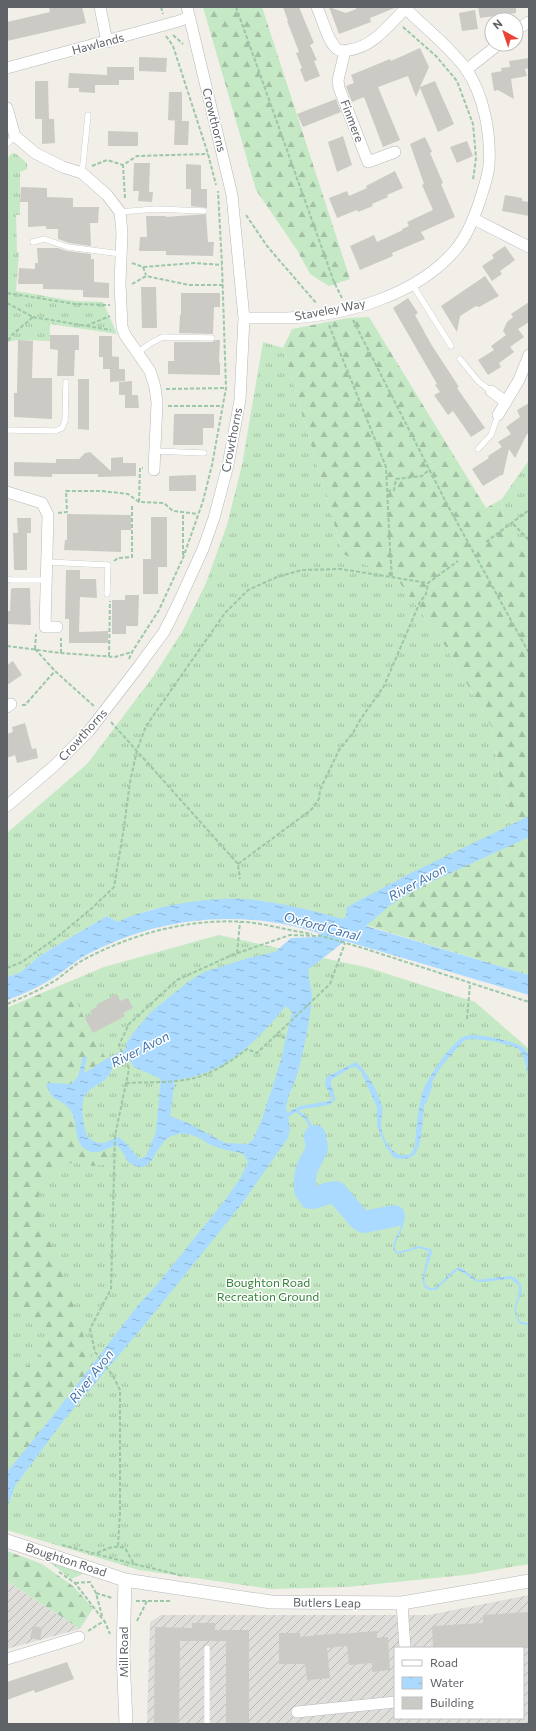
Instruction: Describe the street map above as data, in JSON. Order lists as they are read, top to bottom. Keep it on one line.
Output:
{"streets":{"street":["Hawlands","Crowthorns","Finmere","Staveley Way","Boughton Road","Butlers Leap","Mill Road"]},"crossings":[["Hawlands","Crowthorns"],["Crowthorns","Staveley Way"],["Boughton Road","Butlers Leap"],["Boughton Road","Mill Road"],["Butlers Leap","Mill Road"]],"water":["River Avon","Oxford Canal"],"parks":["Boughton Road Recreation Ground"],"legend":["Road","Water","Building"],"north":"top left"}
